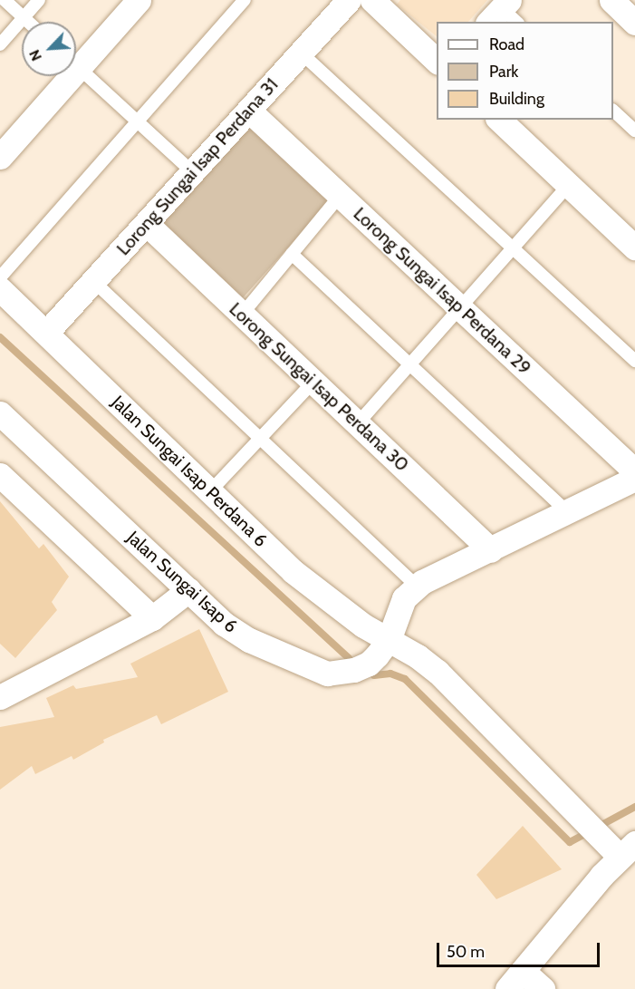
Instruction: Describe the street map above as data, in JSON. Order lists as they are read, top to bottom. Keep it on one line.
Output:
{"streets":{"street":["Lorong Sungai Isap Perdana 31","Lorong Sungai Isap Perdana 29","Lorong Sungai Isap Perdana 30","Jalan Sungai Isap Perdana 6","Jalan Sungai Isap 6"]},"crossings":[["Lorong Sungai Isap Perdana 31","Lorong Sungai Isap Perdana 29"],["Lorong Sungai Isap Perdana 31","Lorong Sungai Isap Perdana 30"],["Lorong Sungai Isap Perdana 31","Jalan Sungai Isap Perdana 6"],["Jalan Sungai Isap Perdana 6","Jalan Sungai Isap 6"]],"legend":["Road","Park","Building"],"scale_bar":"50 m","north":"bottom left"}
